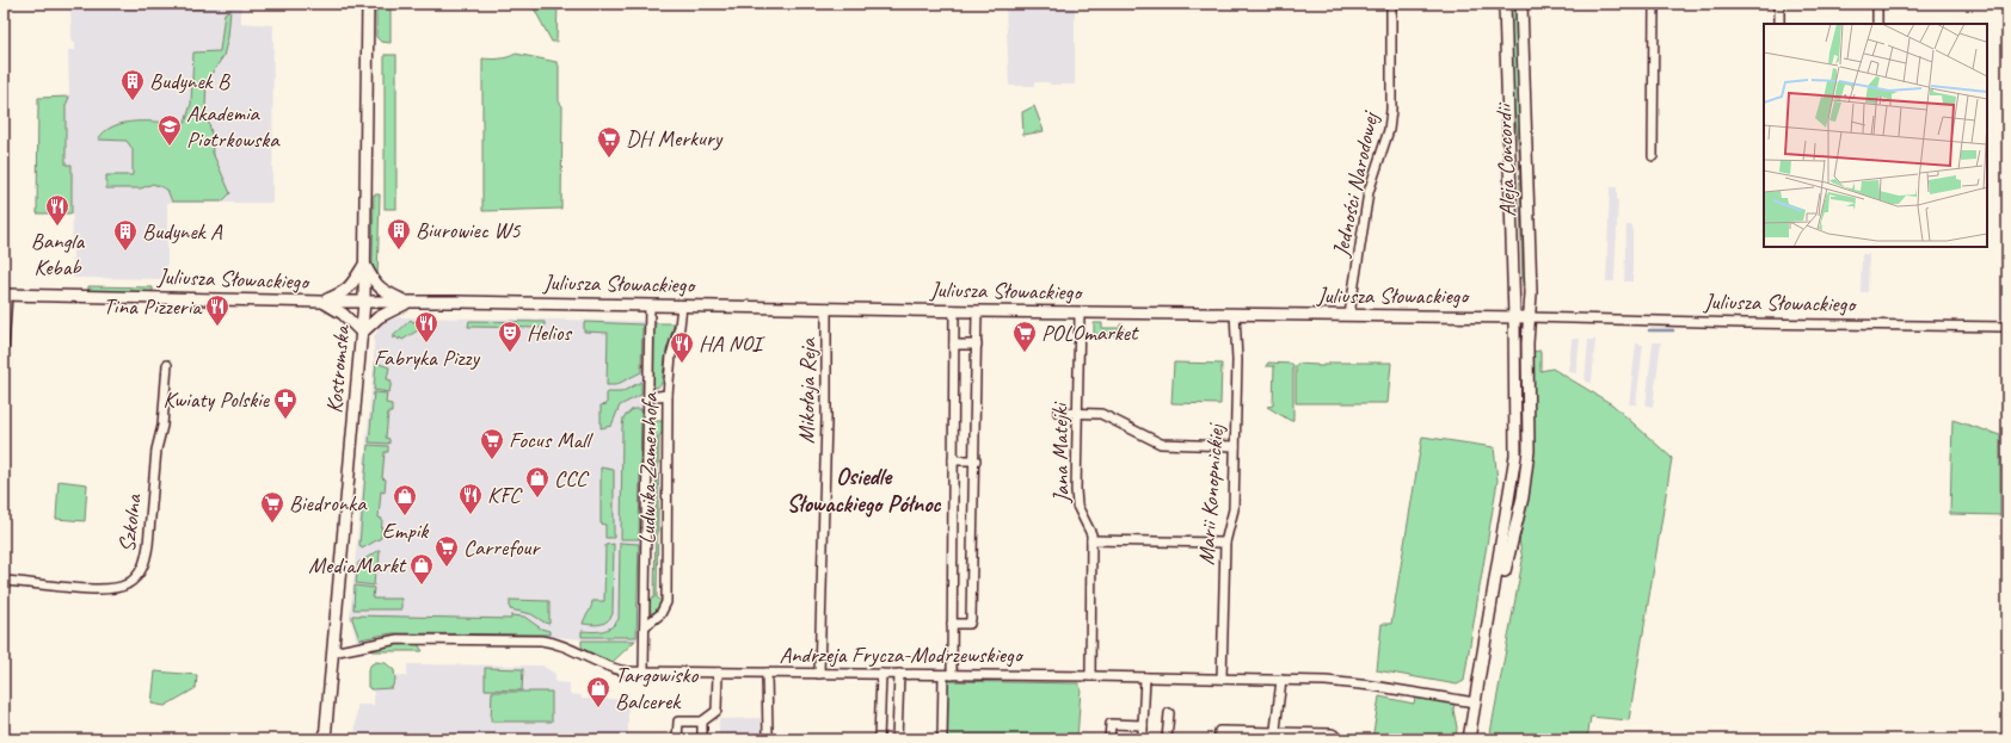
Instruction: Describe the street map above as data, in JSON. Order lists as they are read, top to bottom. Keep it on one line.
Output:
{"streets":{"street":["Aleja Concordii","Jedności Narodowej","Juliusza Słowackiego","Kostromska","Mikołaja Reja","Jana Matejki","Ludwika Zamenhofa","Marii Konopnickiej","Szkolna","Andrzeja Frycza-Modrzewskiego"]},"crossings":[["Aleja Concordii","Juliusza Słowackiego"],["Jedności Narodowej","Juliusza Słowackiego"],["Juliusza Słowackiego","Kostromska"],["Juliusza Słowackiego","Mikołaja Reja"],["Juliusza Słowackiego","Jana Matejki"],["Juliusza Słowackiego","Ludwika Zamenhofa"],["Juliusza Słowackiego","Marii Konopnickiej"],["Kostromska","Andrzeja Frycza-Modrzewskiego"],["Mikołaja Reja","Andrzeja Frycza-Modrzewskiego"],["Jana Matejki","Andrzeja Frycza-Modrzewskiego"],["Ludwika Zamenhofa","Andrzeja Frycza-Modrzewskiego"],["Marii Konopnickiej","Andrzeja Frycza-Modrzewskiego"]],"districts":["Osiedle Słowackiego Północ"],"places":{"building":["Budynek B","Biurowiec W5","Budynek A"],"school or university":["Akademia Piotrkowska"],"supermarket":["DH Merkury","POLOmarket","Focus Mall","Biedronka","Carrefour"],"restaurant":["Bangla Kebab","Tina Pizzeria","Fabryka Pizzy","HA NOI","KFC"],"theatre":["Helios"],"pharmacy":["Kwiaty Polskie"],"shop":["CCC","Empik","MediaMarkt","Targowisko Balcerek"]}}
